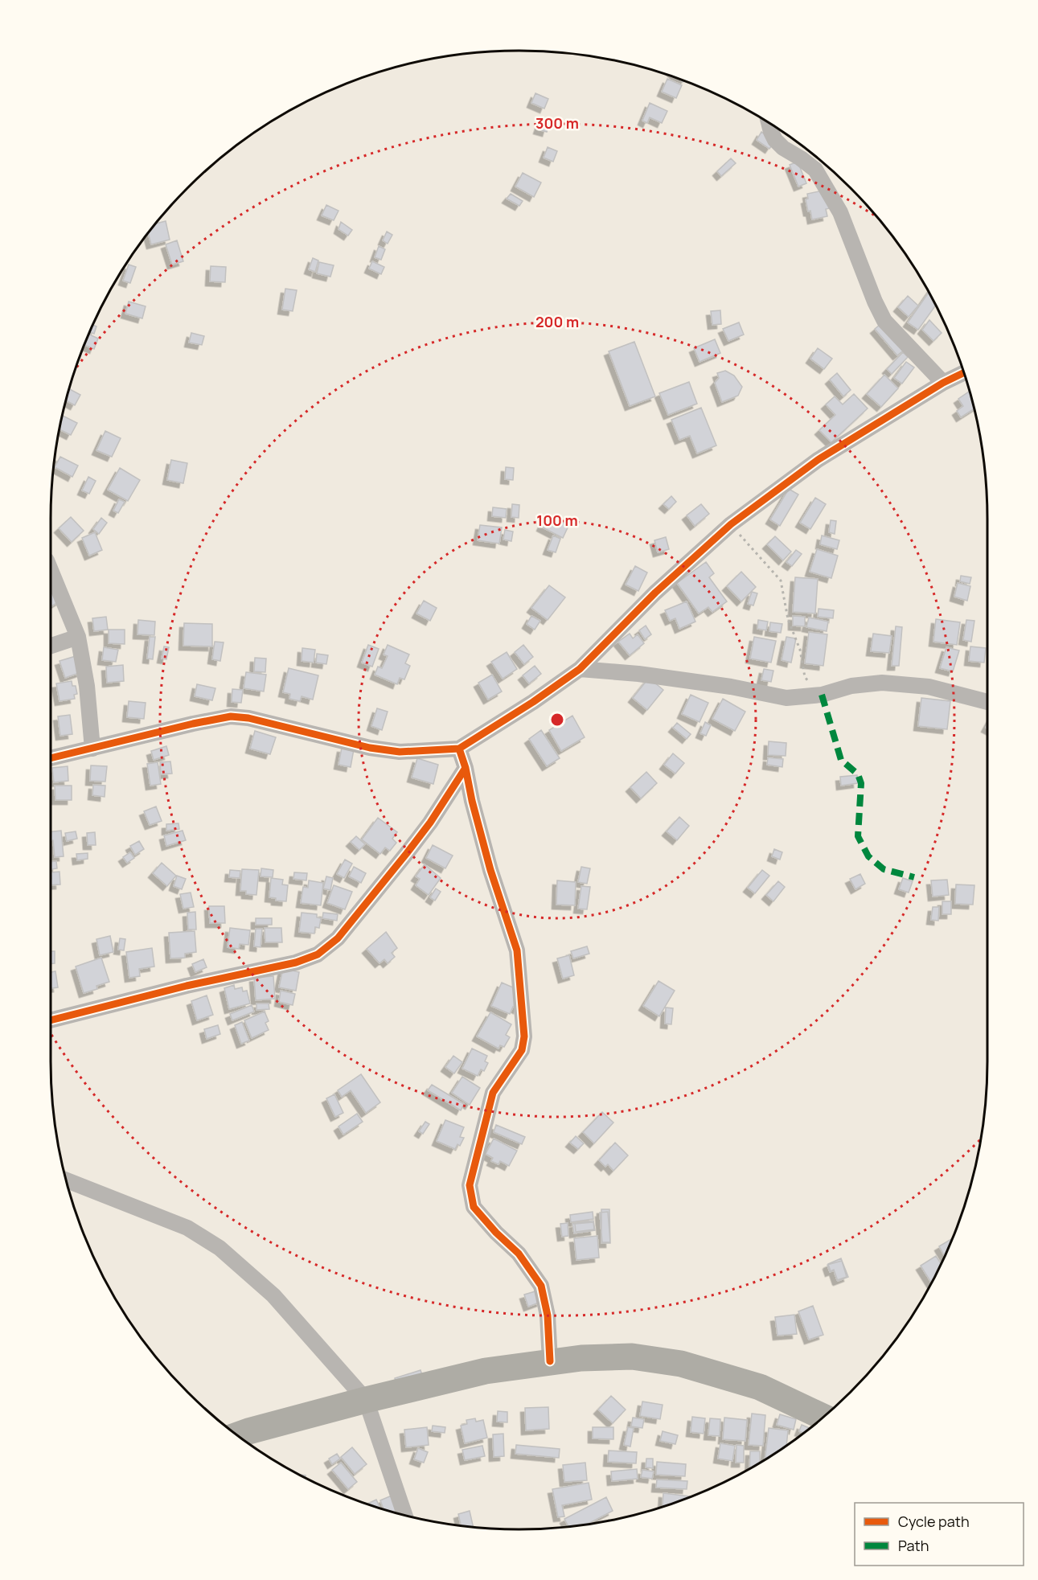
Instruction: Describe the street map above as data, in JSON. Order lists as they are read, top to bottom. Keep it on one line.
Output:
{"legend":["Cycle path","Path"],"rings":["300 m","200 m","100 m"]}
